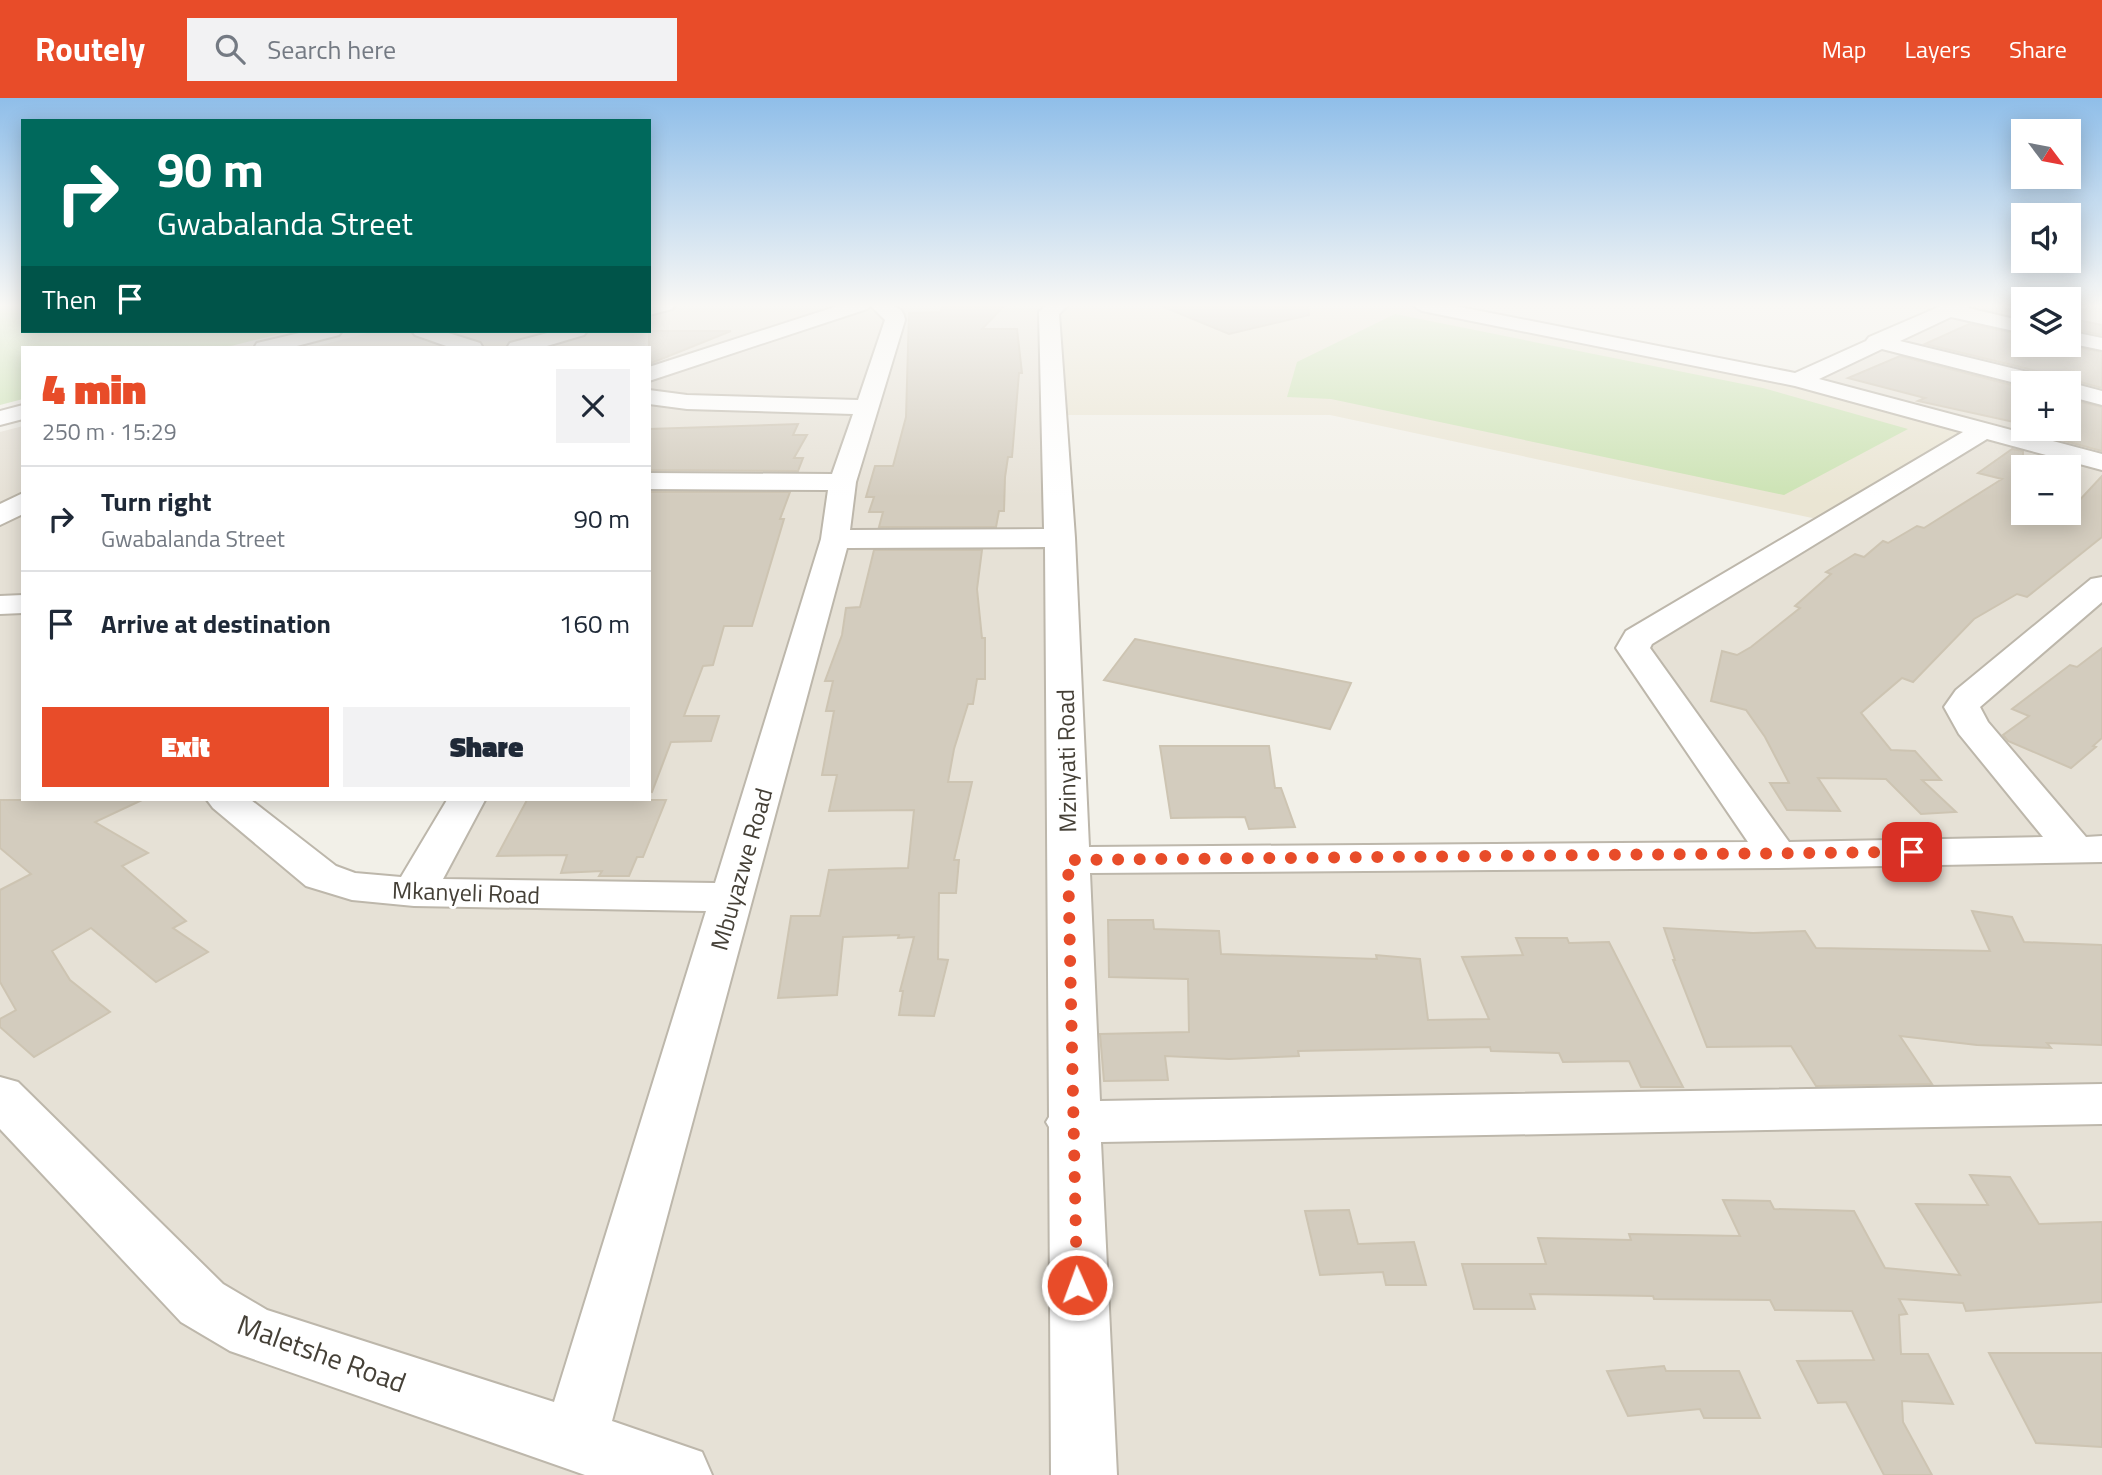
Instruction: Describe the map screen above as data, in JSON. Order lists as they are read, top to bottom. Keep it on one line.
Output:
{"streets":{"street":["Mzinyati Road","Mbuyazwe Road","Mkanyeli Road","Maletshe Road"]},"crossings":[["Mbuyazwe Road","Mkanyeli Road"],["Mbuyazwe Road","Maletshe Road"]],"north":"bottom right","page":{"header":"Routely","search":"Search here","nav":["Map","Layers","Share"],"map_buttons":["+","−"],"turn":["90 m","Gwabalanda Street"],"then":"Then","heading":["4 min","250 m · 15:29"],"list":[{"name":"Turn right","note":"Gwabalanda Street","value":"90 m"},{"name":"Arrive at destination","value":"160 m"}],"buttons":["Exit","Share"]}}
